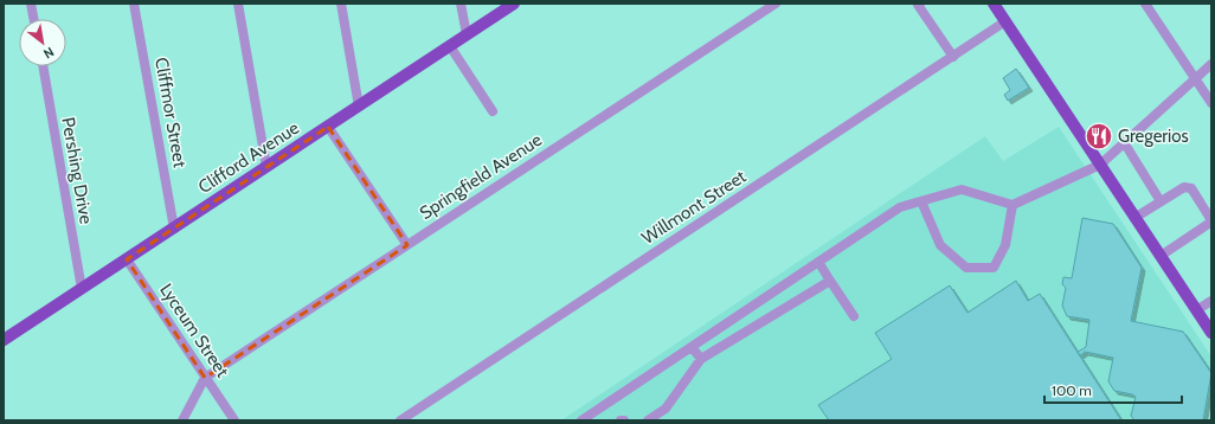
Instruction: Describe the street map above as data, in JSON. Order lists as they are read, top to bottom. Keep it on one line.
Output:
{"streets":{"main road":["Clifford Avenue"],"street":["Cliffmor Street","Pershing Drive","Springfield Avenue","Willmont Street","Lyceum Street"]},"crossings":[["Cliffmor Street","Clifford Avenue"],["Clifford Avenue","Pershing Drive"],["Clifford Avenue","Lyceum Street"],["Springfield Avenue","Lyceum Street"]],"places":{"restaurant":["Gregerios"]},"scale_bar":"100 m","north":"bottom right"}
